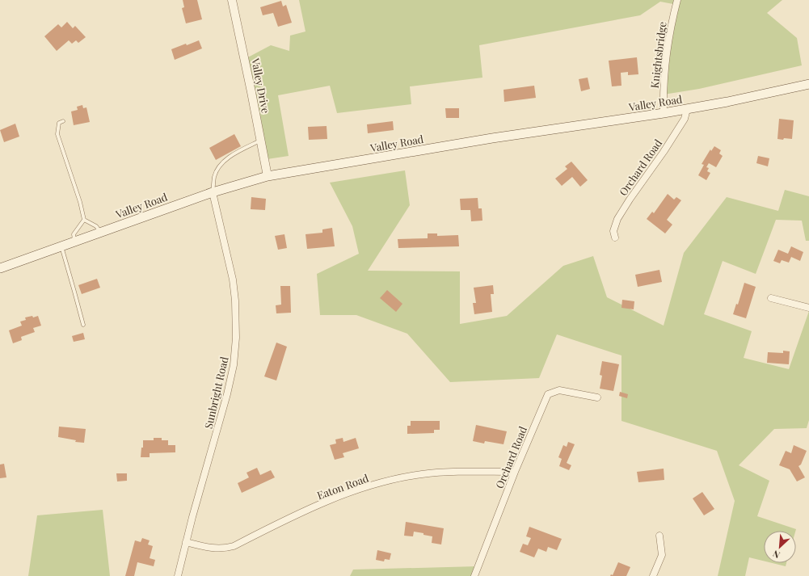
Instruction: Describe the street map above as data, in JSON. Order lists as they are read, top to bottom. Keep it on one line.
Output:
{"streets":{"main road":["Valley Road"],"street":["Knightsbridge","Valley Drive","Orchard Road","Sunbright Road","Eaton Road"]},"crossings":[["Knightsbridge","Valley Road"],["Valley Drive","Valley Road"],["Valley Road","Orchard Road"],["Valley Road","Sunbright Road"],["Orchard Road","Eaton Road"],["Sunbright Road","Eaton Road"]],"north":"bottom left"}
